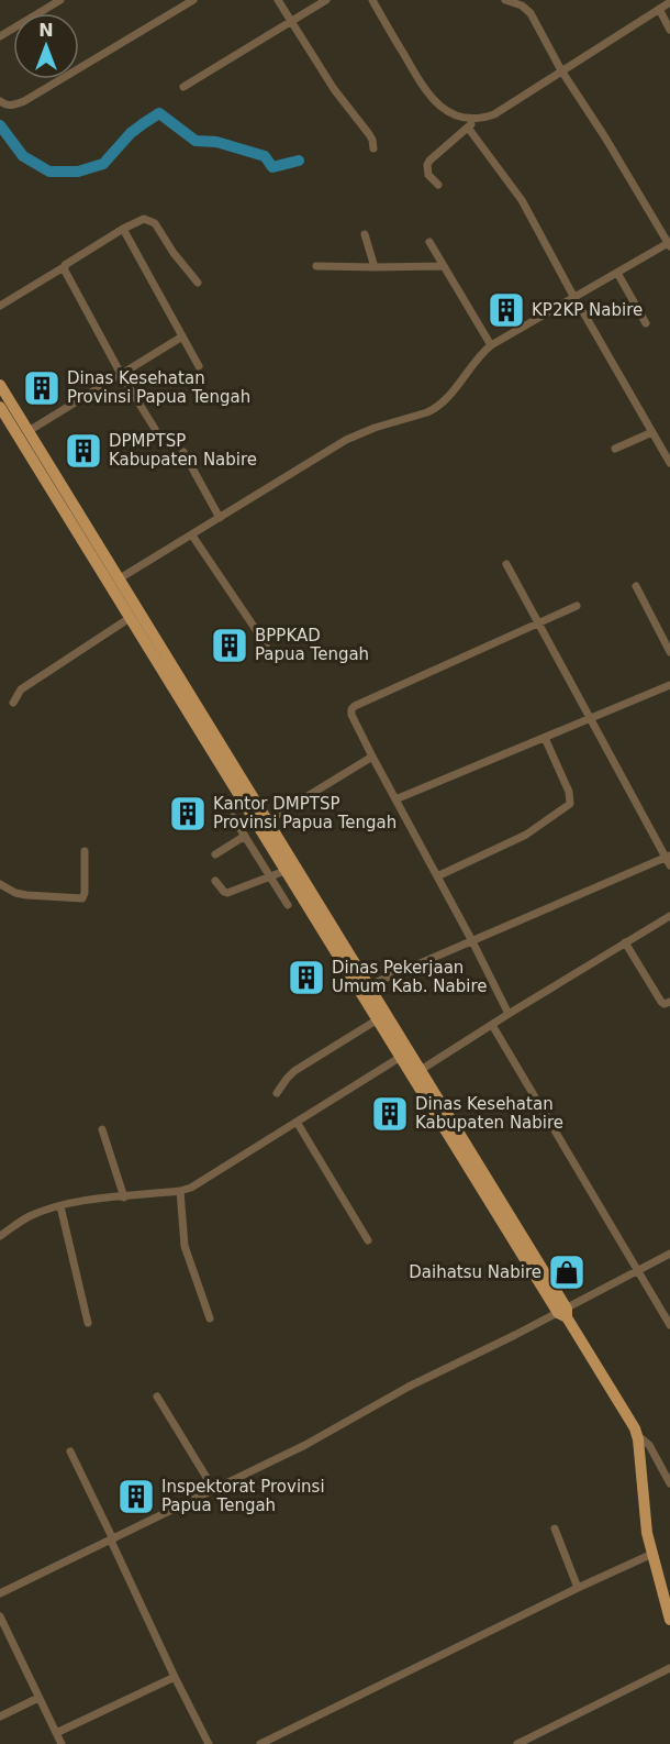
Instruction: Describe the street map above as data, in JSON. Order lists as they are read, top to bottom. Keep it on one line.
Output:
{"places":{"building":["KP2KP Nabire","Dinas Kesehatan Provinsi Papua Tengah","DPMPTSP Kabupaten Nabire","BPPKAD Papua Tengah","Kantor DMPTSP Provinsi Papua Tengah","Dinas Pekerjaan Umum Kab. Nabire","Dinas Kesehatan Kabupaten Nabire","Inspektorat Provinsi Papua Tengah"],"shop":["Daihatsu Nabire"]},"north":"top"}
